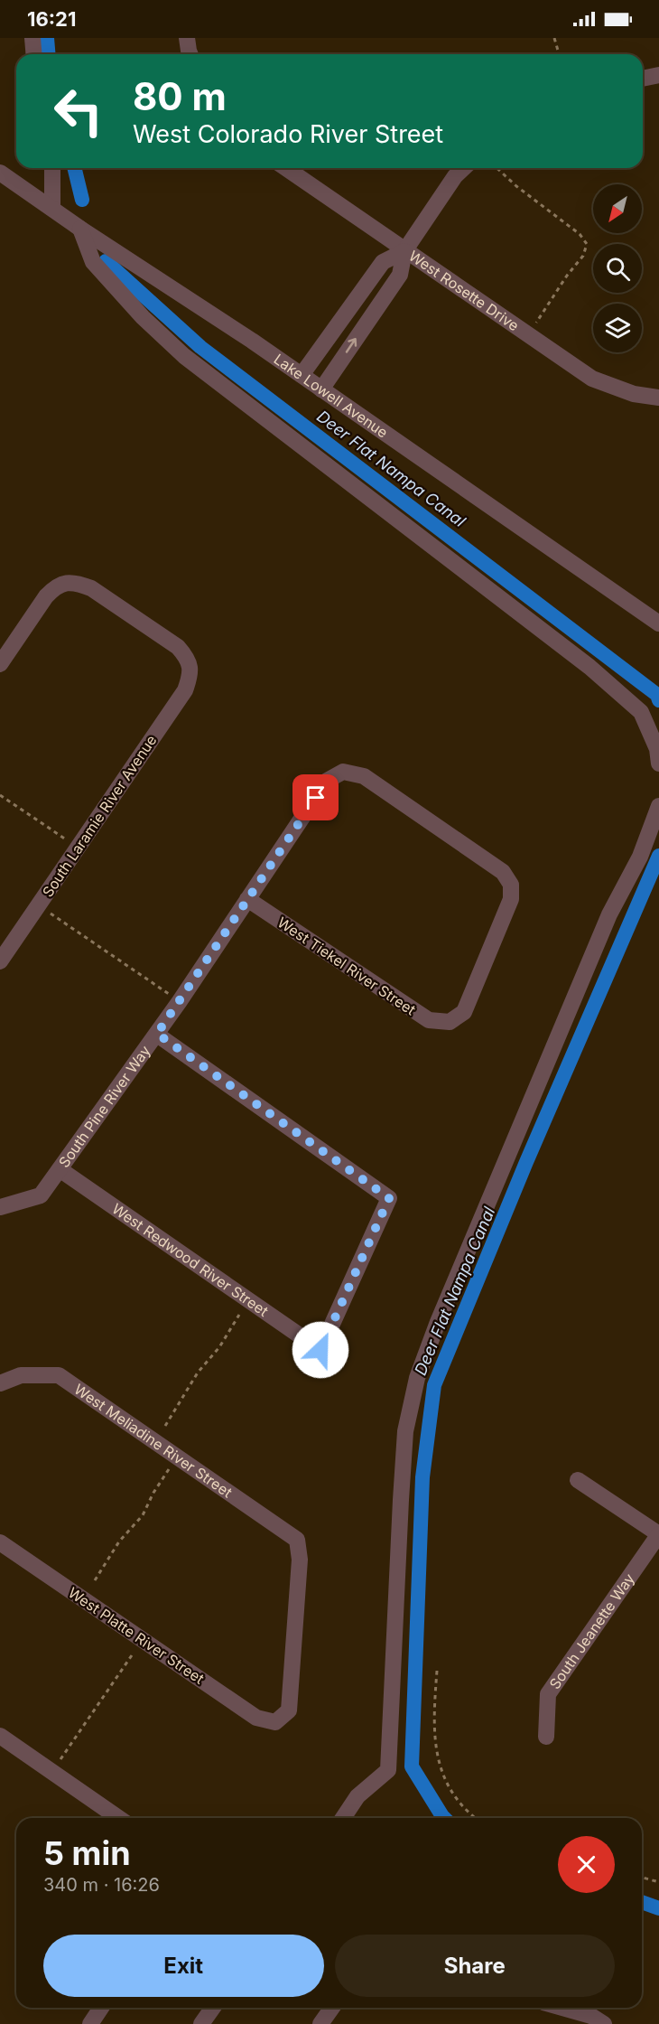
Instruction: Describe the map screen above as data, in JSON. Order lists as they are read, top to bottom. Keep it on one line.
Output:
{"streets":{"street":["West Rosette Drive","Lake Lowell Avenue","South Laramie River Avenue","West Tiekel River Street","South Pine River Way","West Redwood River Street","West Meliadine River Street","South Jeanette Way","West Platte River Street"]},"crossings":[["West Tiekel River Street","South Pine River Way"],["South Pine River Way","West Redwood River Street"],["West Meliadine River Street","West Platte River Street"]],"water":["Deer Flat Nampa Canal"],"north":"bottom left","page":{"status":"16:21","turn":["80 m","West Colorado River Street"],"heading":["5 min","340 m · 16:26"],"buttons":["Exit","Share"]}}
